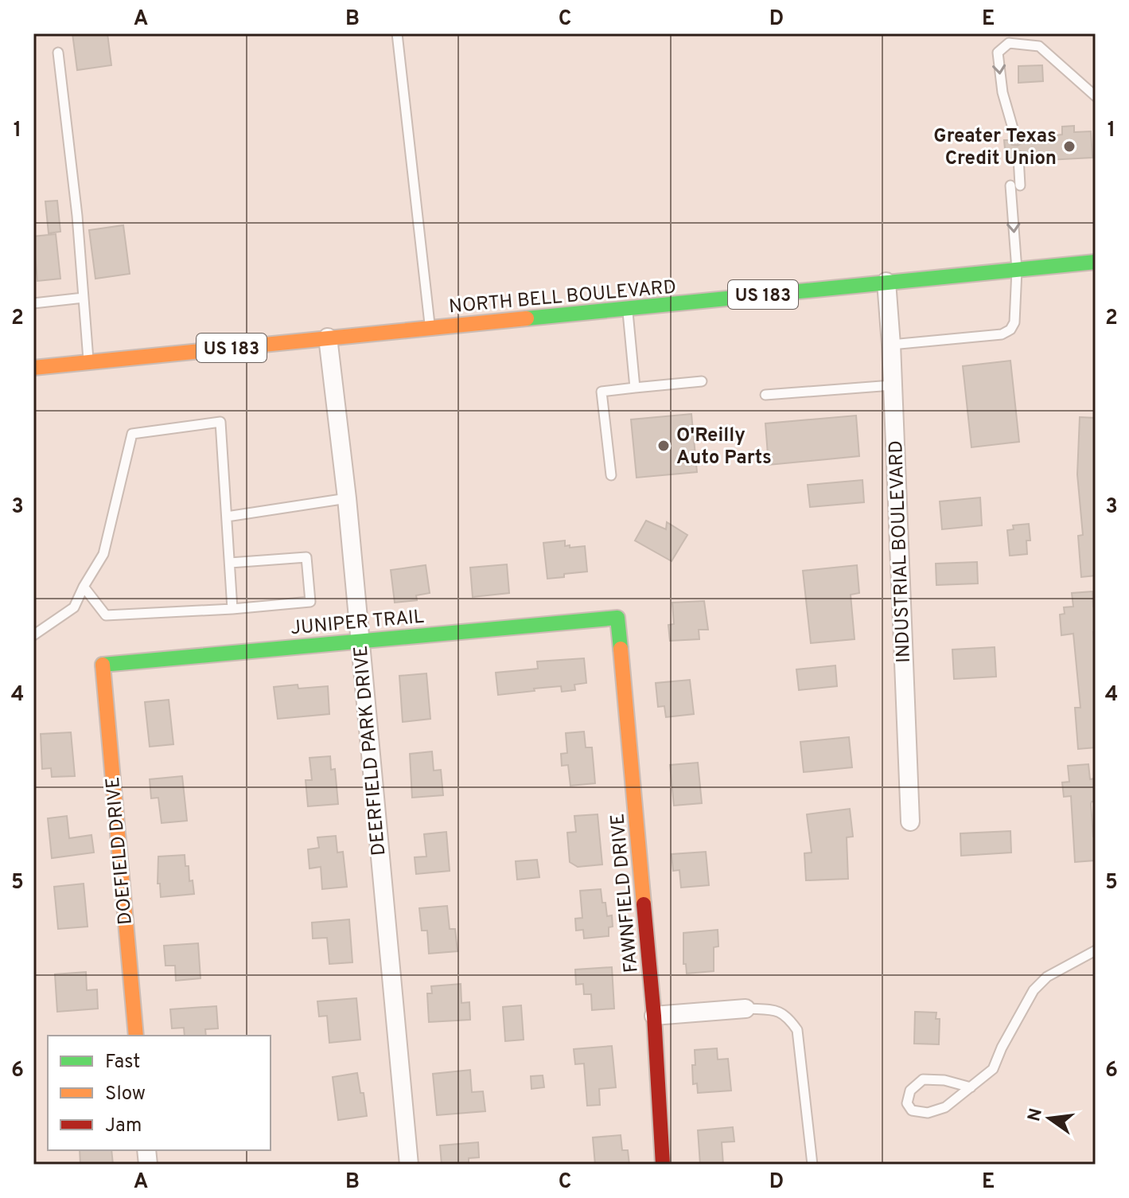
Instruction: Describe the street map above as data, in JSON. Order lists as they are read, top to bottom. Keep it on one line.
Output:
{"streets":{"street":["US 183","NORTH BELL BOULEVARD","INDUSTRIAL BOULEVARD","JUNIPER TRAIL","DEERFIELD PARK DRIVE","DOEFIELD DRIVE","FAWNFIELD DRIVE"]},"crossings":[["NORTH BELL BOULEVARD","INDUSTRIAL BOULEVARD"],["NORTH BELL BOULEVARD","DEERFIELD PARK DRIVE"],["JUNIPER TRAIL","DEERFIELD PARK DRIVE"],["JUNIPER TRAIL","DOEFIELD DRIVE"],["JUNIPER TRAIL","FAWNFIELD DRIVE"]],"places":["Greater Texas Credit Union","O'Reilly Auto Parts"],"legend":["Fast","Slow","Jam"],"north":"left","grid":{"columns":["A","B","C","D","E"],"rows":["1","2","3","4","5","6"]}}
